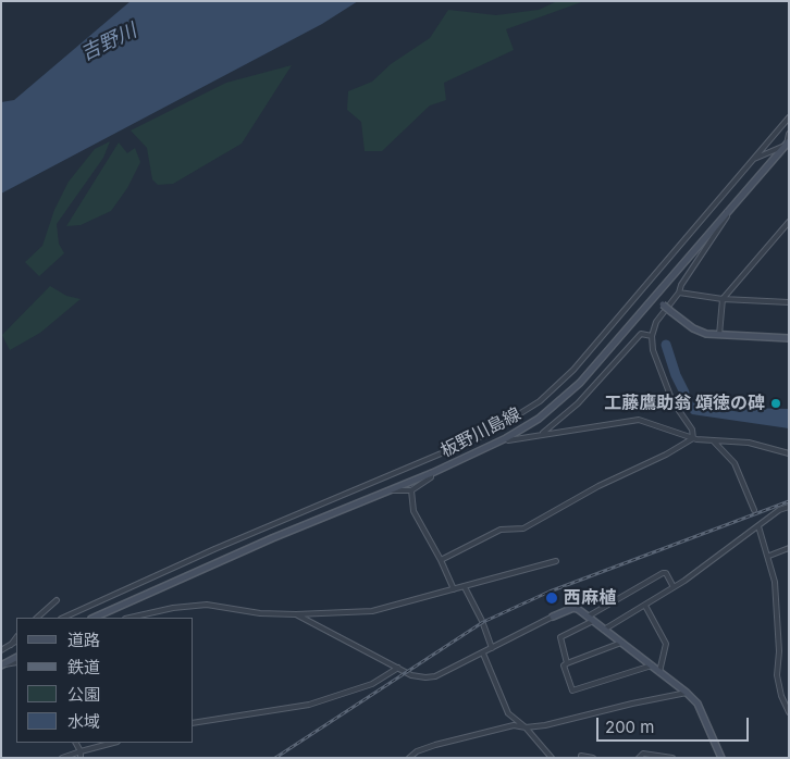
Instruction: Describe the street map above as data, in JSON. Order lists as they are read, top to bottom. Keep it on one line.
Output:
{"streets":{"main road":["板野川島線"]},"water":["吉野川"],"places":["工藤鷹助翁 頌徳の碑","西麻植"],"legend":["道路","鉄道","公園","水域"],"scale_bar":"200 m"}
